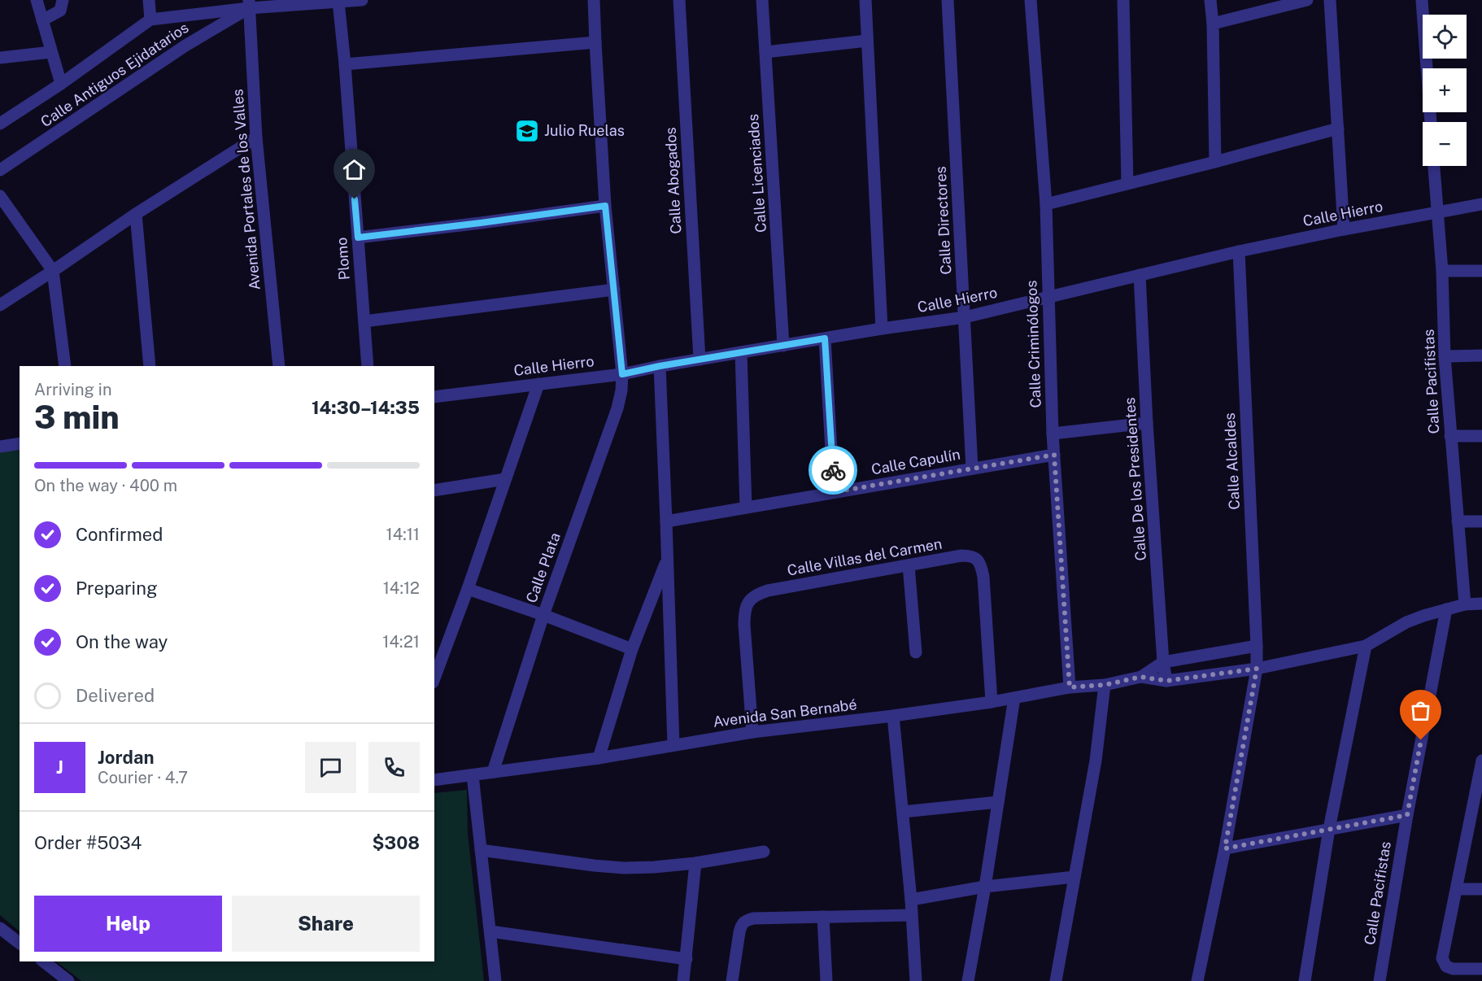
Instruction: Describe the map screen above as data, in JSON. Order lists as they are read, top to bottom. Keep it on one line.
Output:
{"streets":{"street":["Calle Antiguos Ejidatarios","Calle Licenciados","Calle Abogados","Avenida Portales de los Valles","Calle Hierro","Calle Directores","Plomo","Calle Criminólogos","Calle Pacifistas","Calle Alcaldes","Calle Capulín","Calle De los Presidentes","Calle Villas del Carmen","Calle Plata","Avenida San Bernabé"]},"crossings":[["Calle Antiguos Ejidatarios","Avenida Portales de los Valles"],["Calle Antiguos Ejidatarios","Plomo"],["Calle Licenciados","Calle Hierro"],["Calle Abogados","Calle Hierro"],["Calle Hierro","Calle Directores"],["Calle Hierro","Calle Criminólogos"],["Calle Hierro","Calle Pacifistas"],["Calle Hierro","Calle Alcaldes"],["Calle Hierro","Calle De los Presidentes"],["Calle Hierro","Calle Plata"],["Calle Directores","Calle Capulín"],["Calle Criminólogos","Calle Capulín"],["Calle Criminólogos","Avenida San Bernabé"],["Calle Pacifistas","Avenida San Bernabé"],["Calle Alcaldes","Avenida San Bernabé"],["Calle De los Presidentes","Avenida San Bernabé"],["Calle Villas del Carmen","Avenida San Bernabé"],["Calle Plata","Avenida San Bernabé"]],"places":{"school or university":["Julio Ruelas"]},"page":{"map_buttons":["+","−"],"heading":["3 min","Arriving in","14:30–14:35"],"panel":["Jordan","Courier · 4.7","Order #5034","$308"],"bar":"On the way · 400 m","list":[["Confirmed","14:11"],["Preparing","14:12"],["On the way","14:21"],"Delivered"],"round":"J","buttons":["Help","Share"]}}
